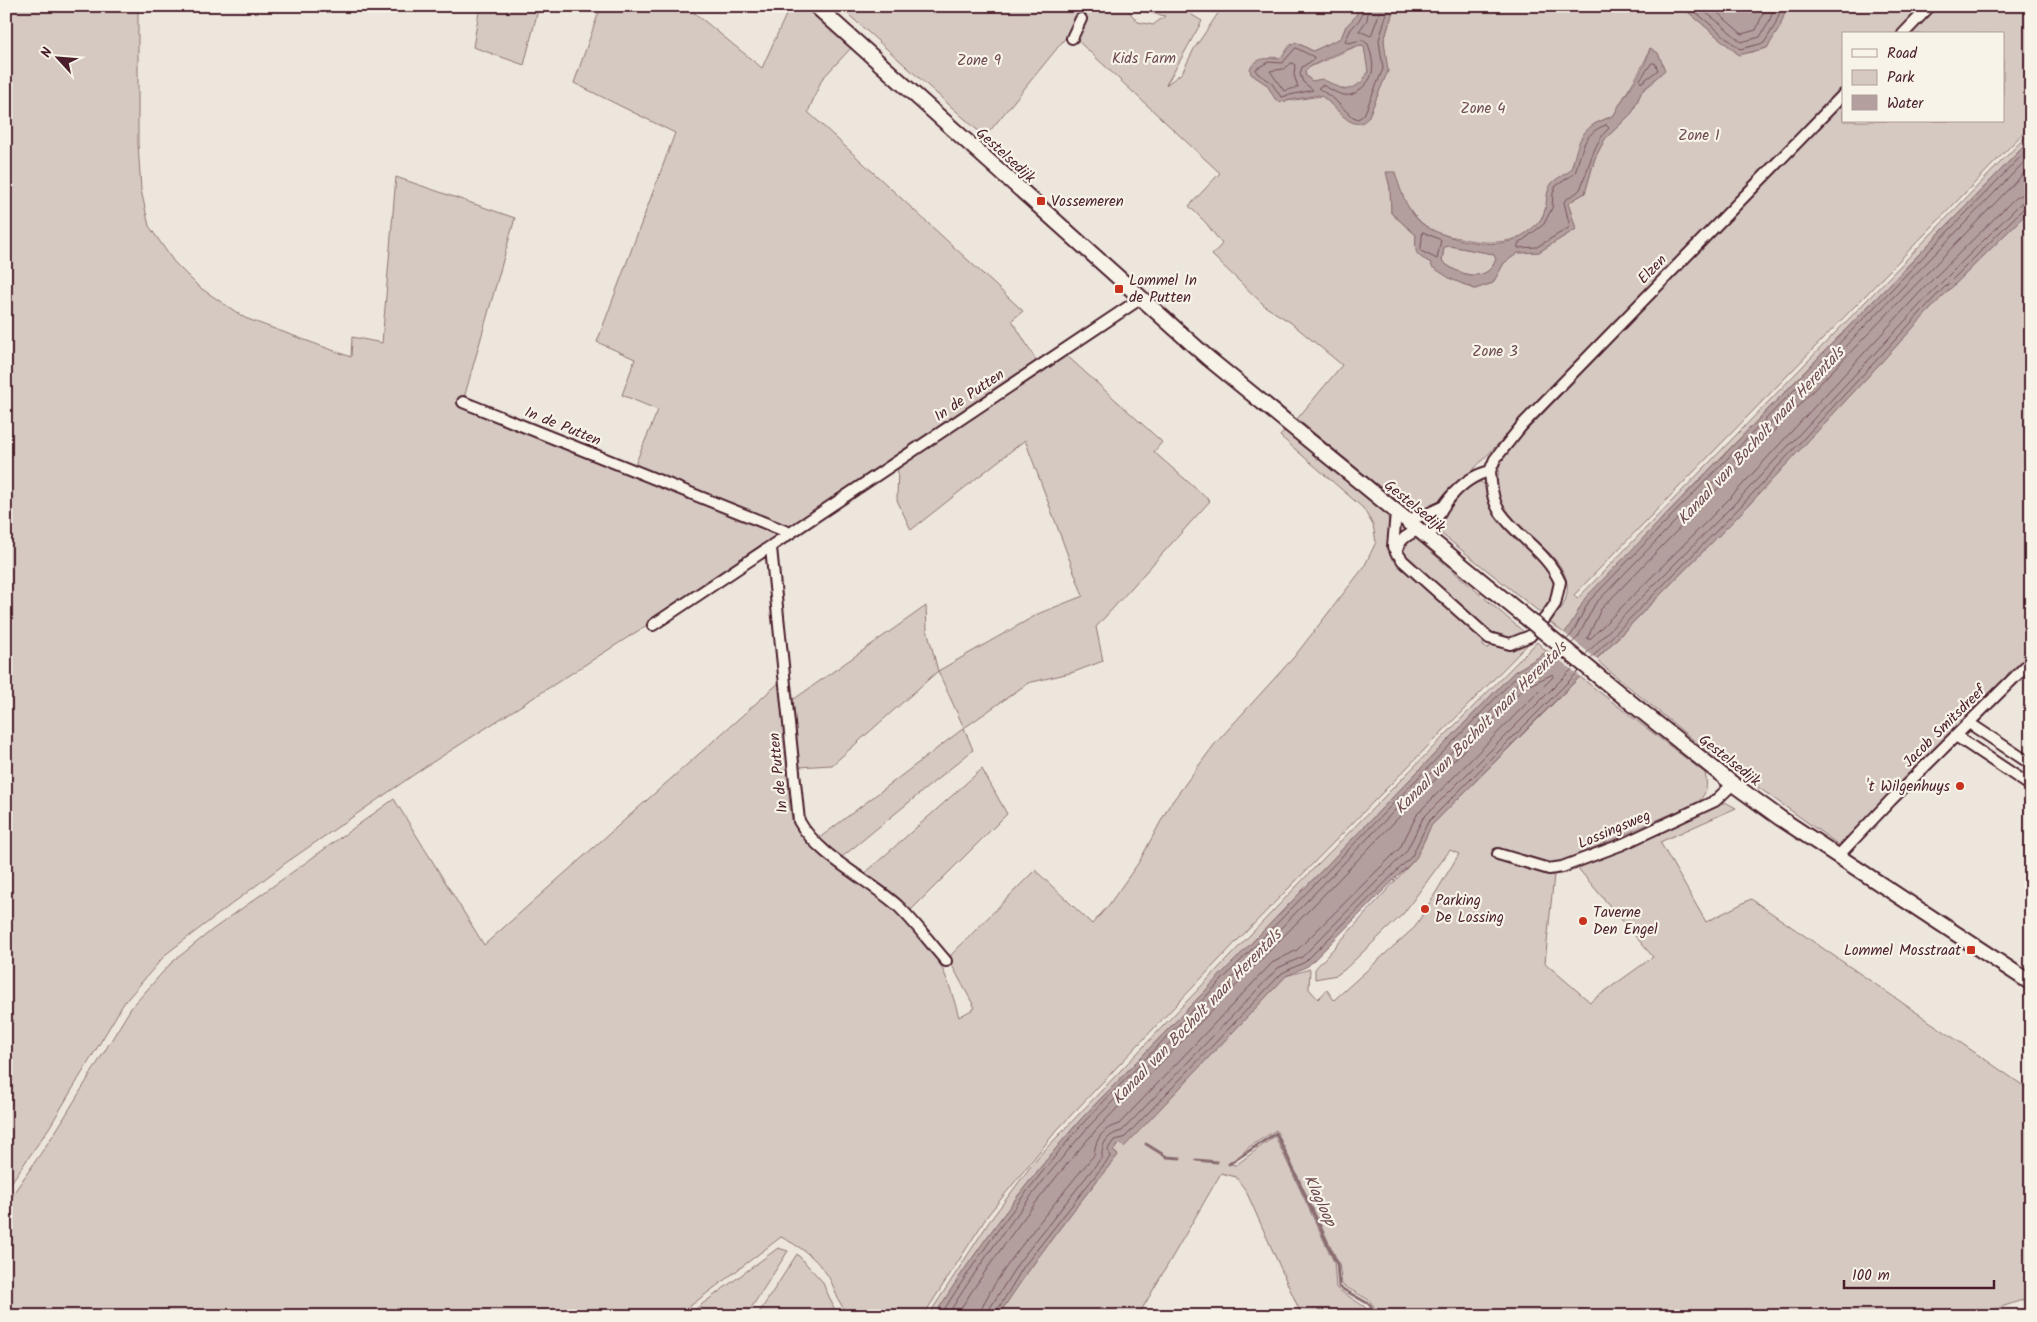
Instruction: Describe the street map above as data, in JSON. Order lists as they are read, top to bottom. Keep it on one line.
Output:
{"streets":{"main road":["Gestelsedijk"],"street":["Elzen","In de Putten","Jacob Smitsdreef","Lossingsweg"]},"crossings":[["Gestelsedijk","In de Putten"],["Gestelsedijk","Jacob Smitsdreef"],["Gestelsedijk","Lossingsweg"]],"water":["Kanaal van Bocholt naar Herentals","Klagloop"],"parks":["Kids Farm","Zone 9","Zone 4","Zone 1","Zone 3"],"places":{"transit":["Vossemeren","Lommel In de Putten","Lommel Mosstraat"],"other":["'t Wilgenhuys","Parking De Lossing","Taverne Den Engel"]},"legend":["Road","Park","Water"],"scale_bar":"100 m","north":"top left"}
